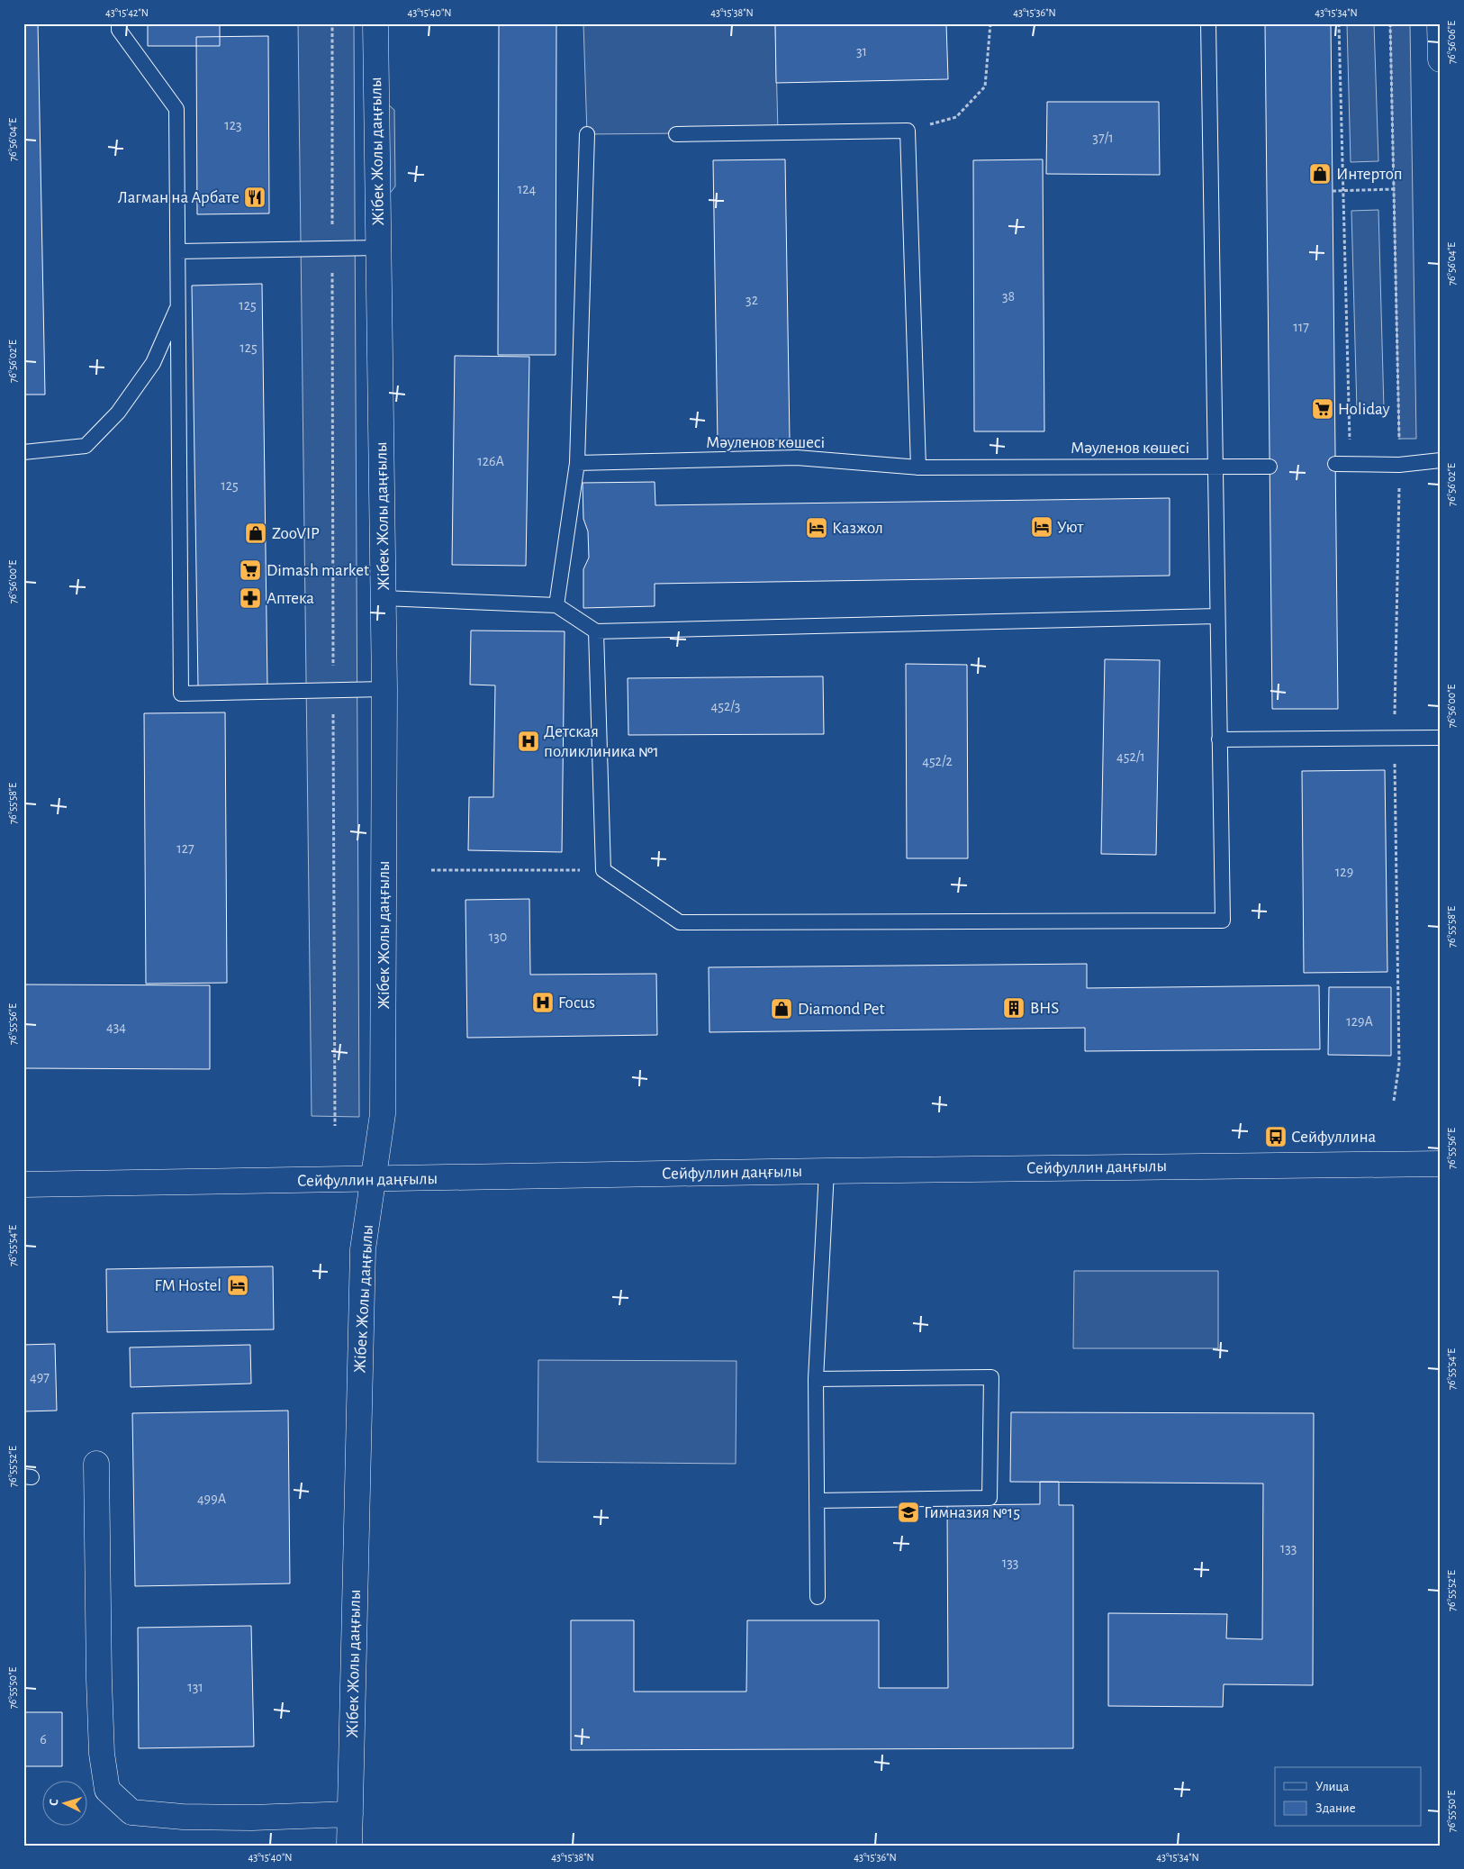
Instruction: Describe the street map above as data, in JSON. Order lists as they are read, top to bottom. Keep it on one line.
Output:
{"streets":{"street":["Жібек Жолы даңғылы","Сейфуллин даңғылы"],"lane":["Мәуленов көшесі"]},"crossings":[["Жібек Жолы даңғылы","Сейфуллин даңғылы"]],"places":{"shop":["Интертоп","ZooVIP","Diamond Pet"],"restaurant":["Лагман на Арбате"],"supermarket":["Holiday","Dimash market"],"hotel":["Уют","Казжол","FM Hostel"],"pharmacy":["Аптека"],"hospital":["Детская поликлиника №1","Focus"],"building":["BHS"],"bus stop":["Сейфуллина"],"school or university":["Гимназия №15"]},"house_numbers":["31","123","37/1","124","38","32","125","117","125","126А","125","452/3","452/1","452/2","127","129","130","129А","434","497","499А","133","133","131","6"],"legend":["Улица","Здание"],"north":"left","coordinates":["43°15'42\"N","43°15'40\"N","43°15'38\"N","43°15'36\"N","43°15'34\"N","76°56'06\"E","76°56'04\"E","76°56'02\"E","76°56'00\"E","76°55'58\"E","76°55'56\"E","76°55'54\"E","76°55'52\"E","76°55'50\"E"]}
